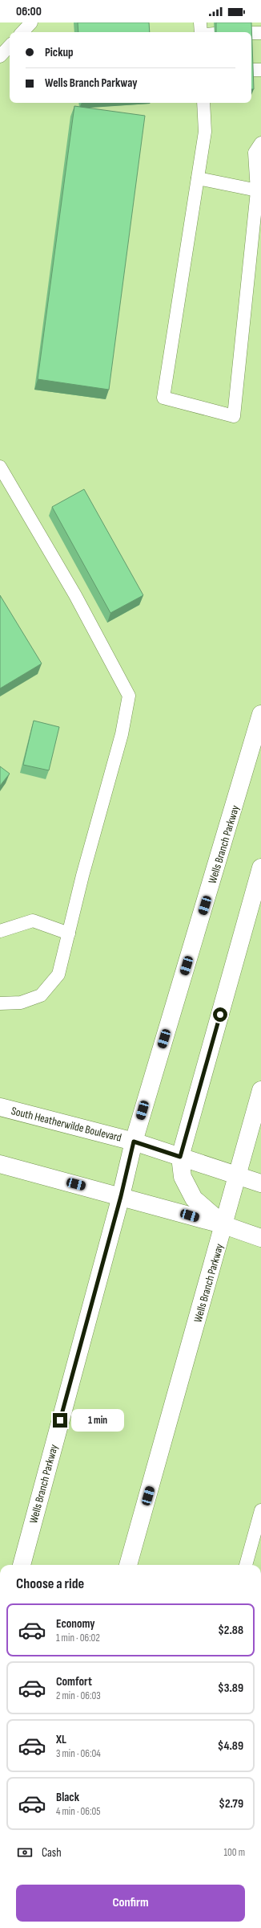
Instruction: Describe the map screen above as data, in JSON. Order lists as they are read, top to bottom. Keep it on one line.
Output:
{"streets":{"main road":["Wells Branch Parkway","South Heatherwilde Boulevard"]},"crossings":[["Wells Branch Parkway","South Heatherwilde Boulevard"]],"page":{"status":"06:00","banner":["Pickup","Wells Branch Parkway"],"bubble":"1 min","heading":"Choose a ride","list":[{"name":"Economy","note":"1 min · 06:02","value":"$2.88"},{"name":"Comfort","note":"2 min · 06:03","value":"$3.89"},{"name":"XL","note":"3 min · 06:04","value":"$4.89"},{"name":"Black","note":"4 min · 06:05","value":"$2.79"}],"pay":["Cash","100 m"],"buttons":"Confirm"}}
